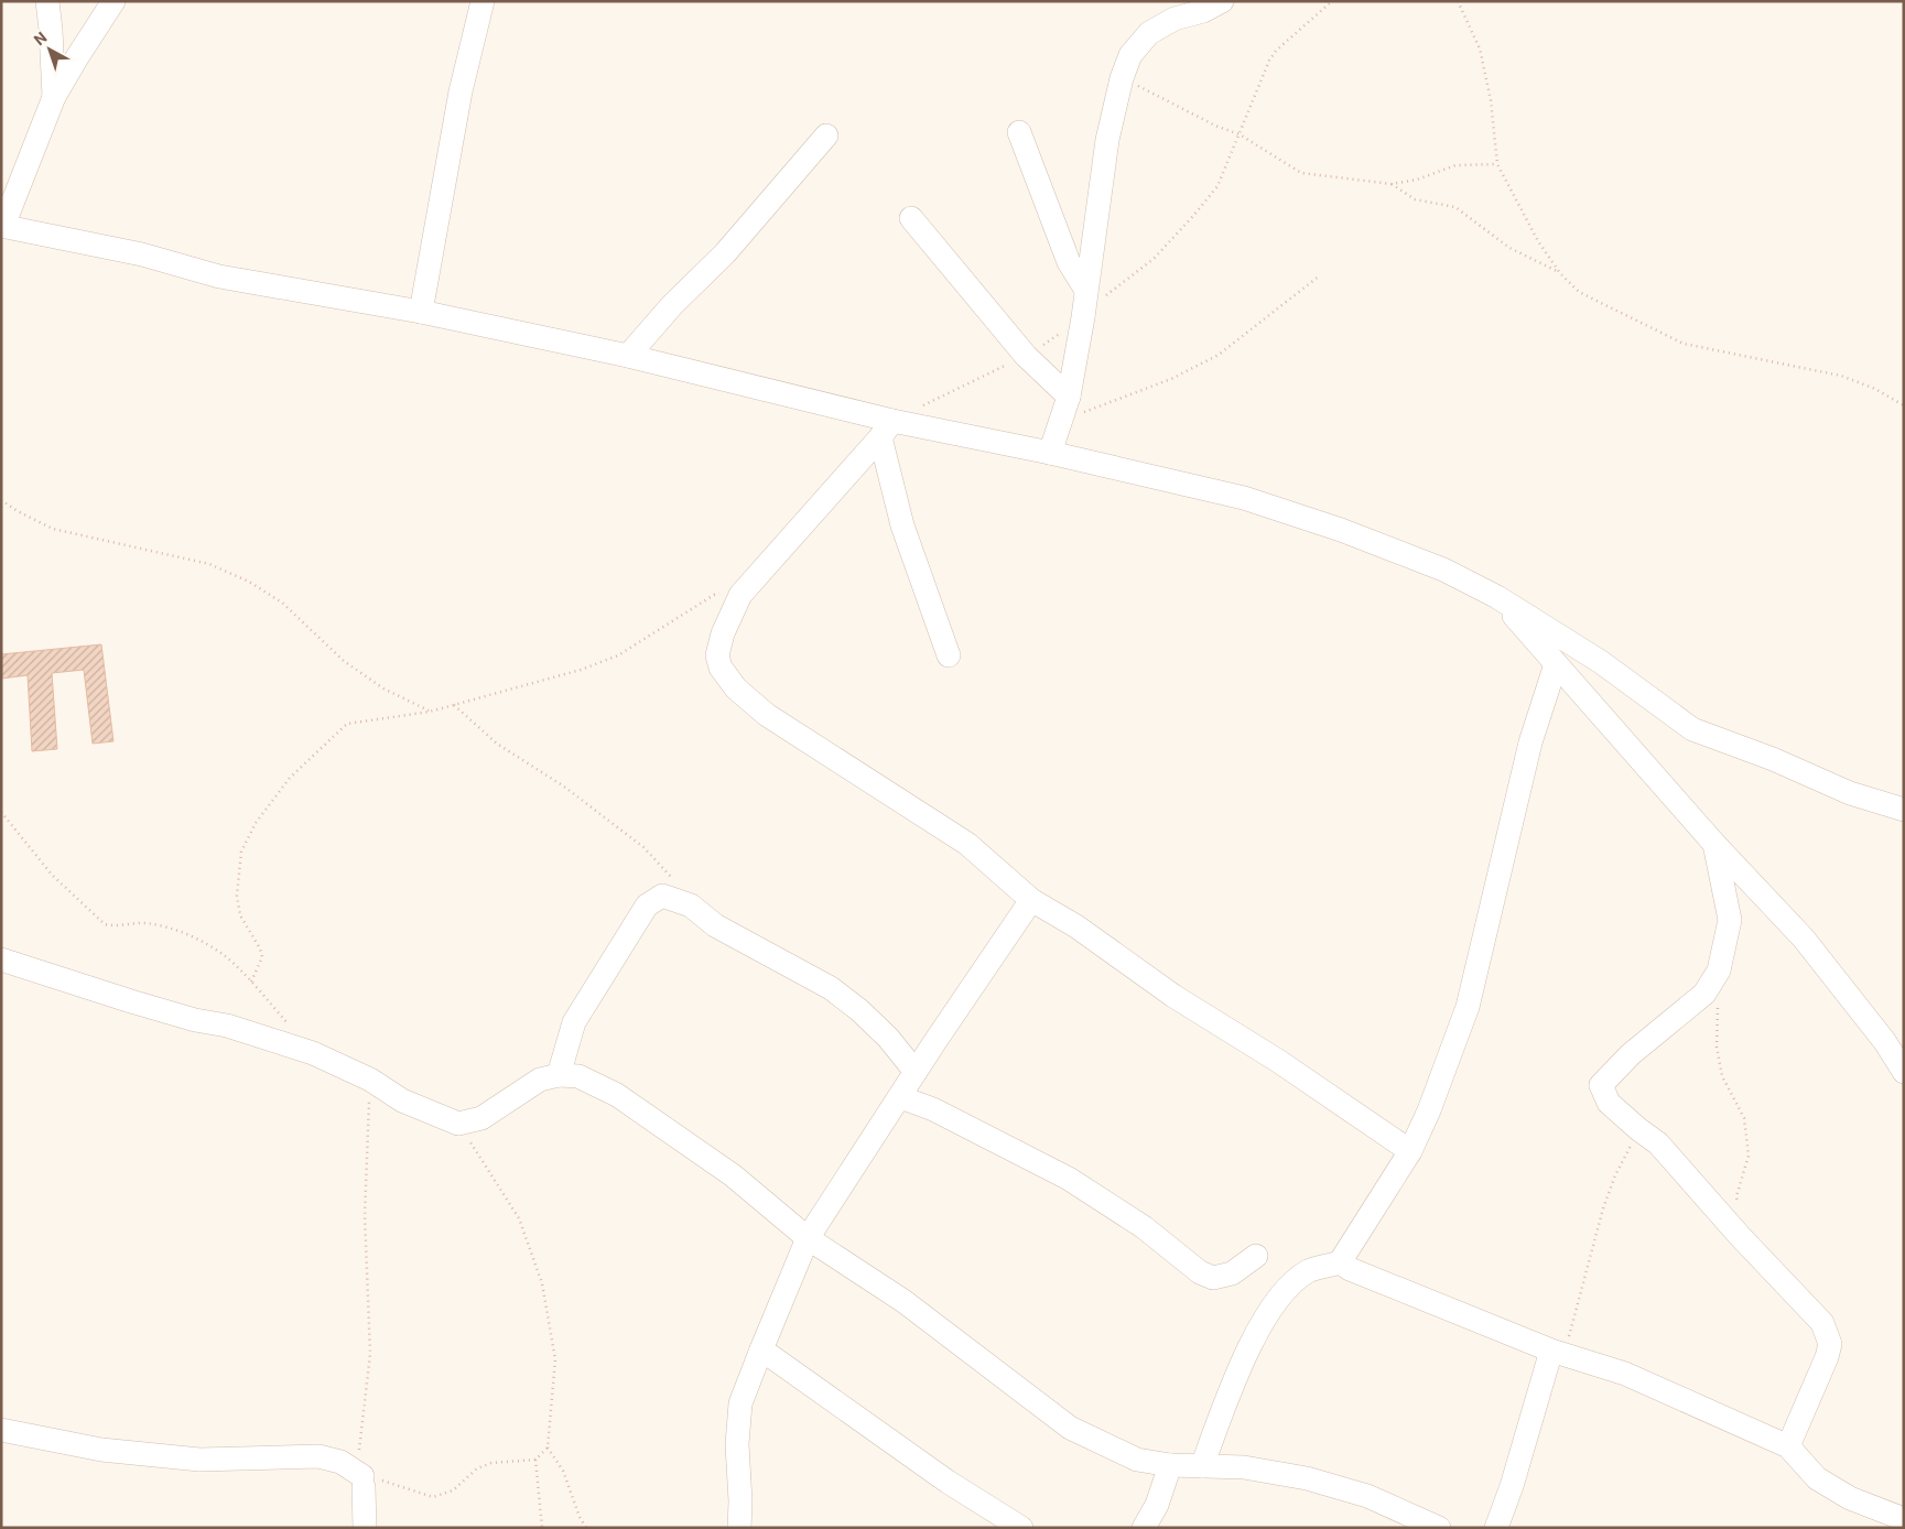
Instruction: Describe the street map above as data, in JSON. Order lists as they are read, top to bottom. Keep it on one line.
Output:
{"north":"top left"}
